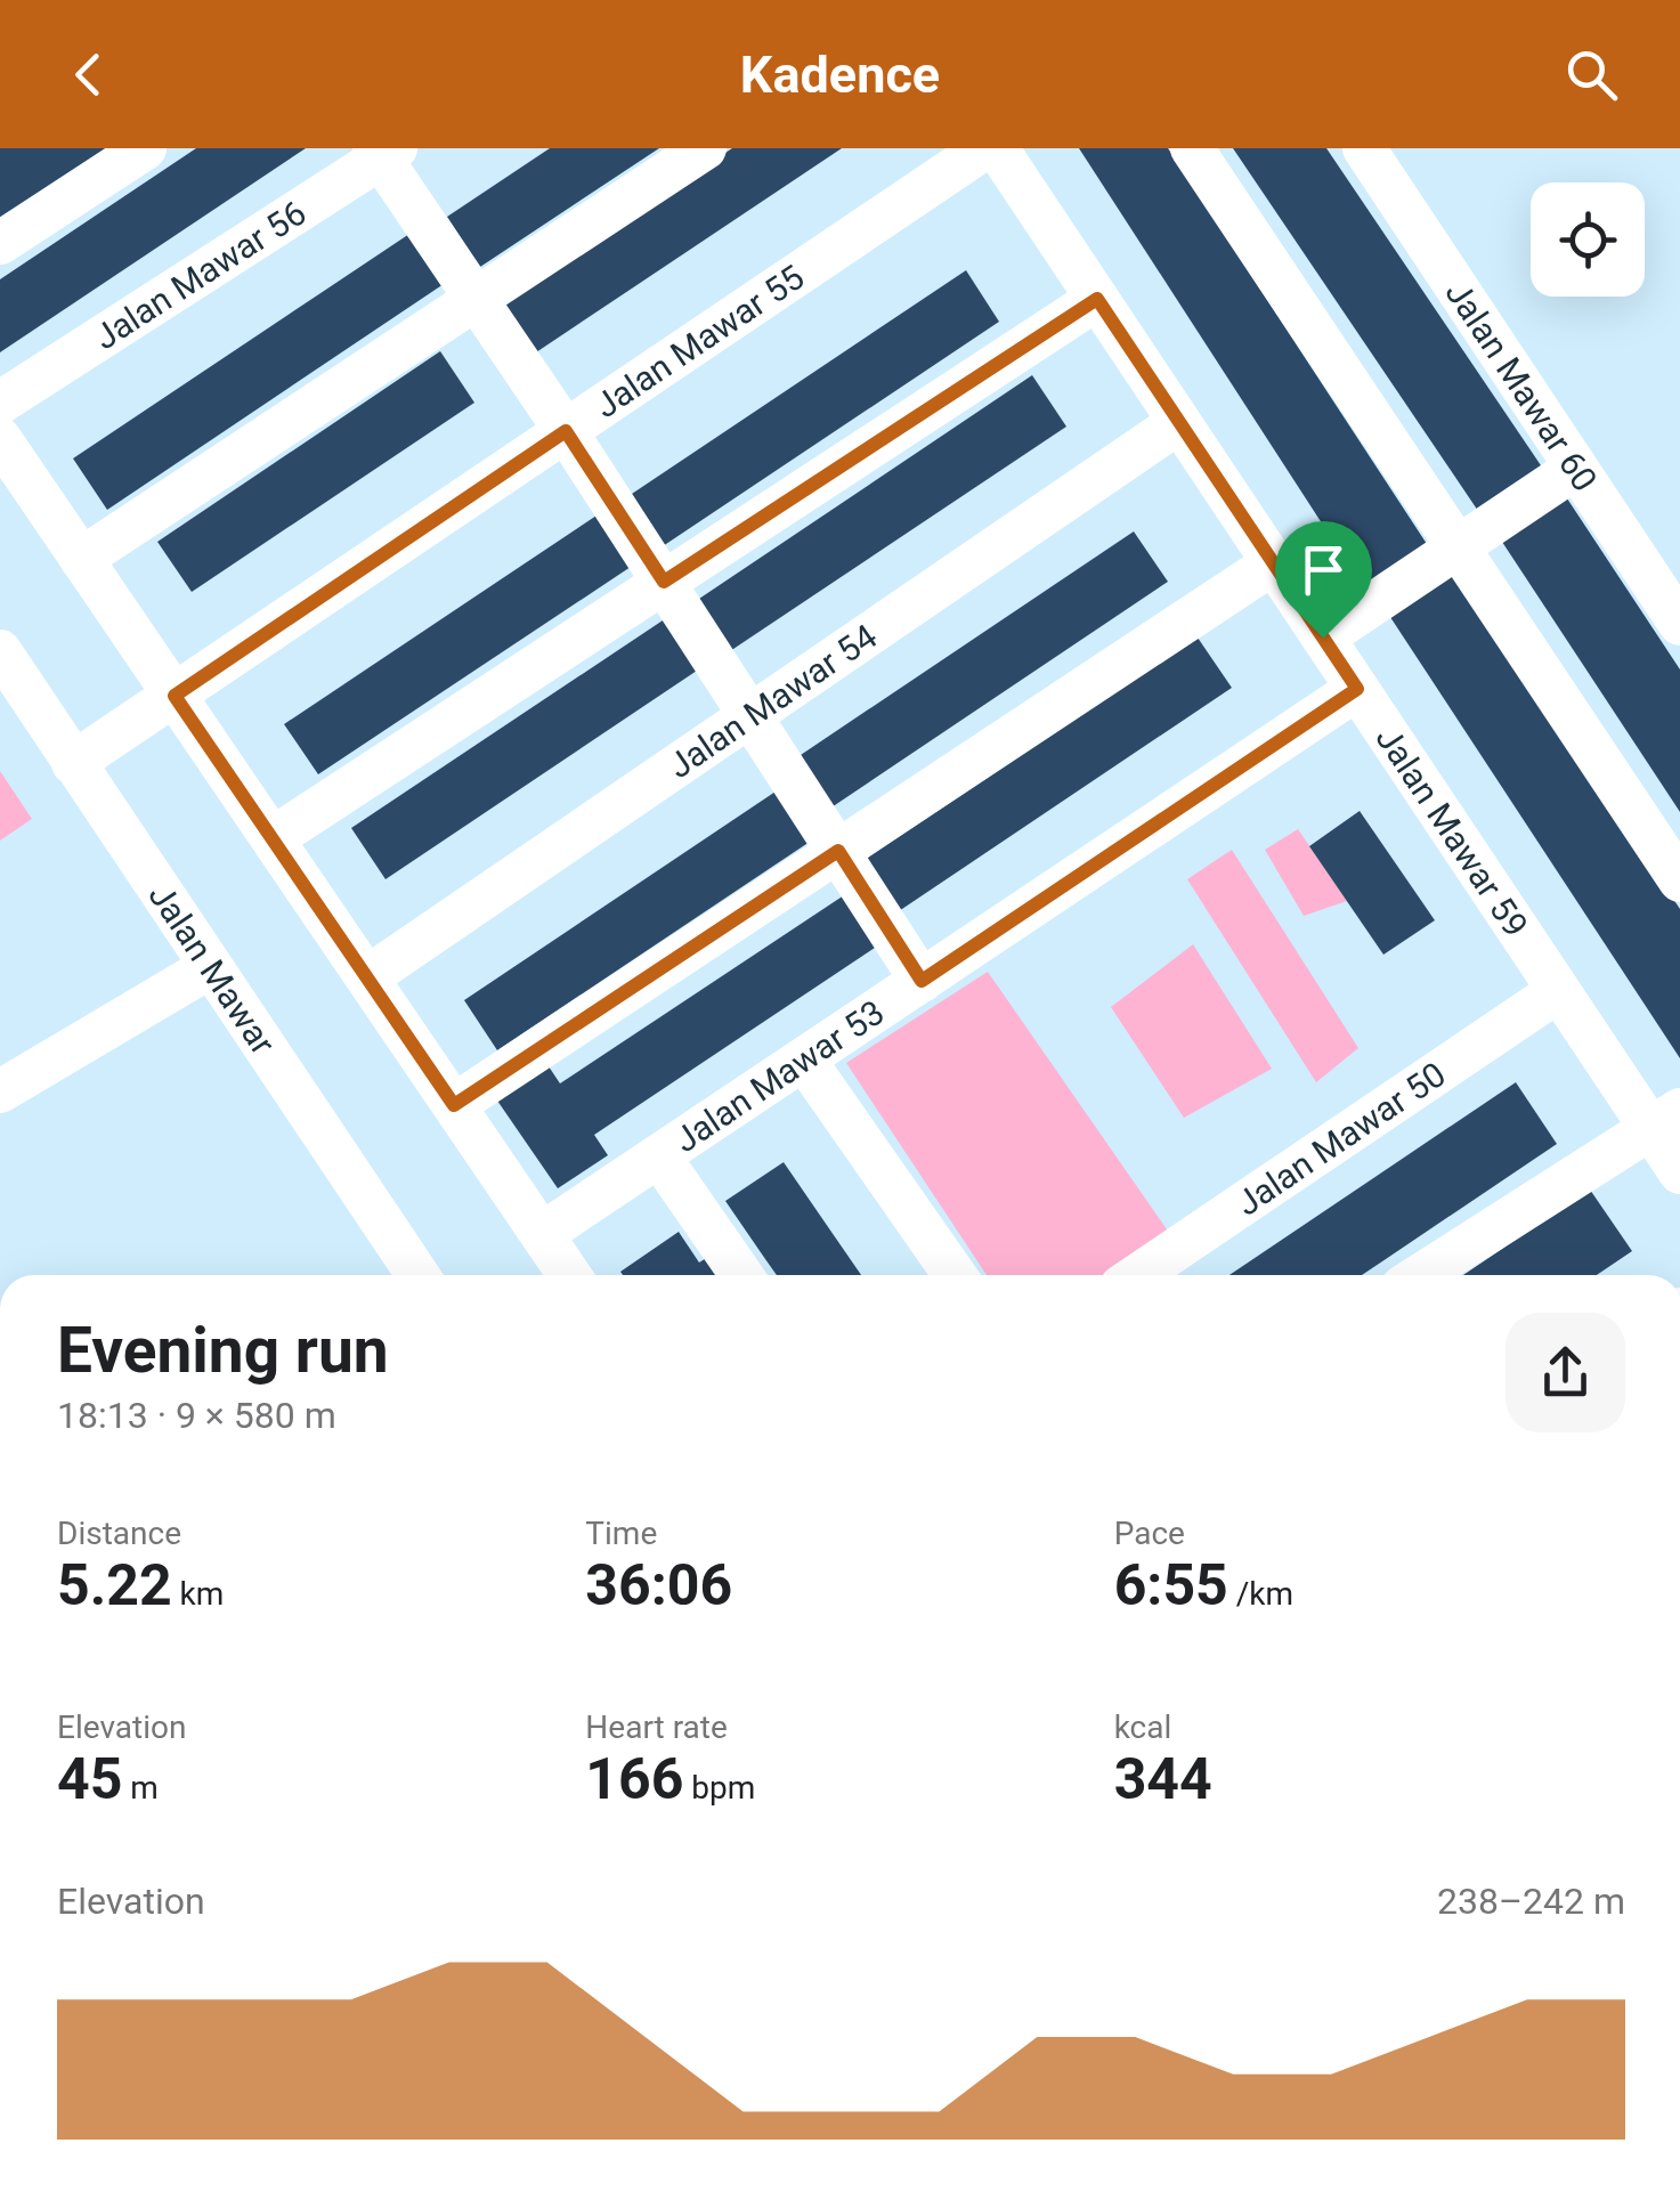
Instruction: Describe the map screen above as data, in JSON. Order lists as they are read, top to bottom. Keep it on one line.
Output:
{"streets":{"street":["Jalan Mawar 56","Jalan Mawar 55","Jalan Mawar 60","Jalan Mawar 54","Jalan Mawar 59","Jalan Mawar","Jalan Mawar 53","Jalan Mawar 50"]},"crossings":[["Jalan Mawar 55","Jalan Mawar"],["Jalan Mawar 54","Jalan Mawar 59"],["Jalan Mawar 59","Jalan Mawar 53"],["Jalan Mawar 59","Jalan Mawar 50"]],"page":{"header":"Kadence","heading":["Evening run","18:13 · 9 × 580 m"],"stats":[["Distance","5.22 km"],["Time","36:06"],["Pace","6:55 /km"],["Elevation","45 m"],["Heart rate","166 bpm"],["kcal","344"]],"chart":["Elevation","238–242 m"]}}
